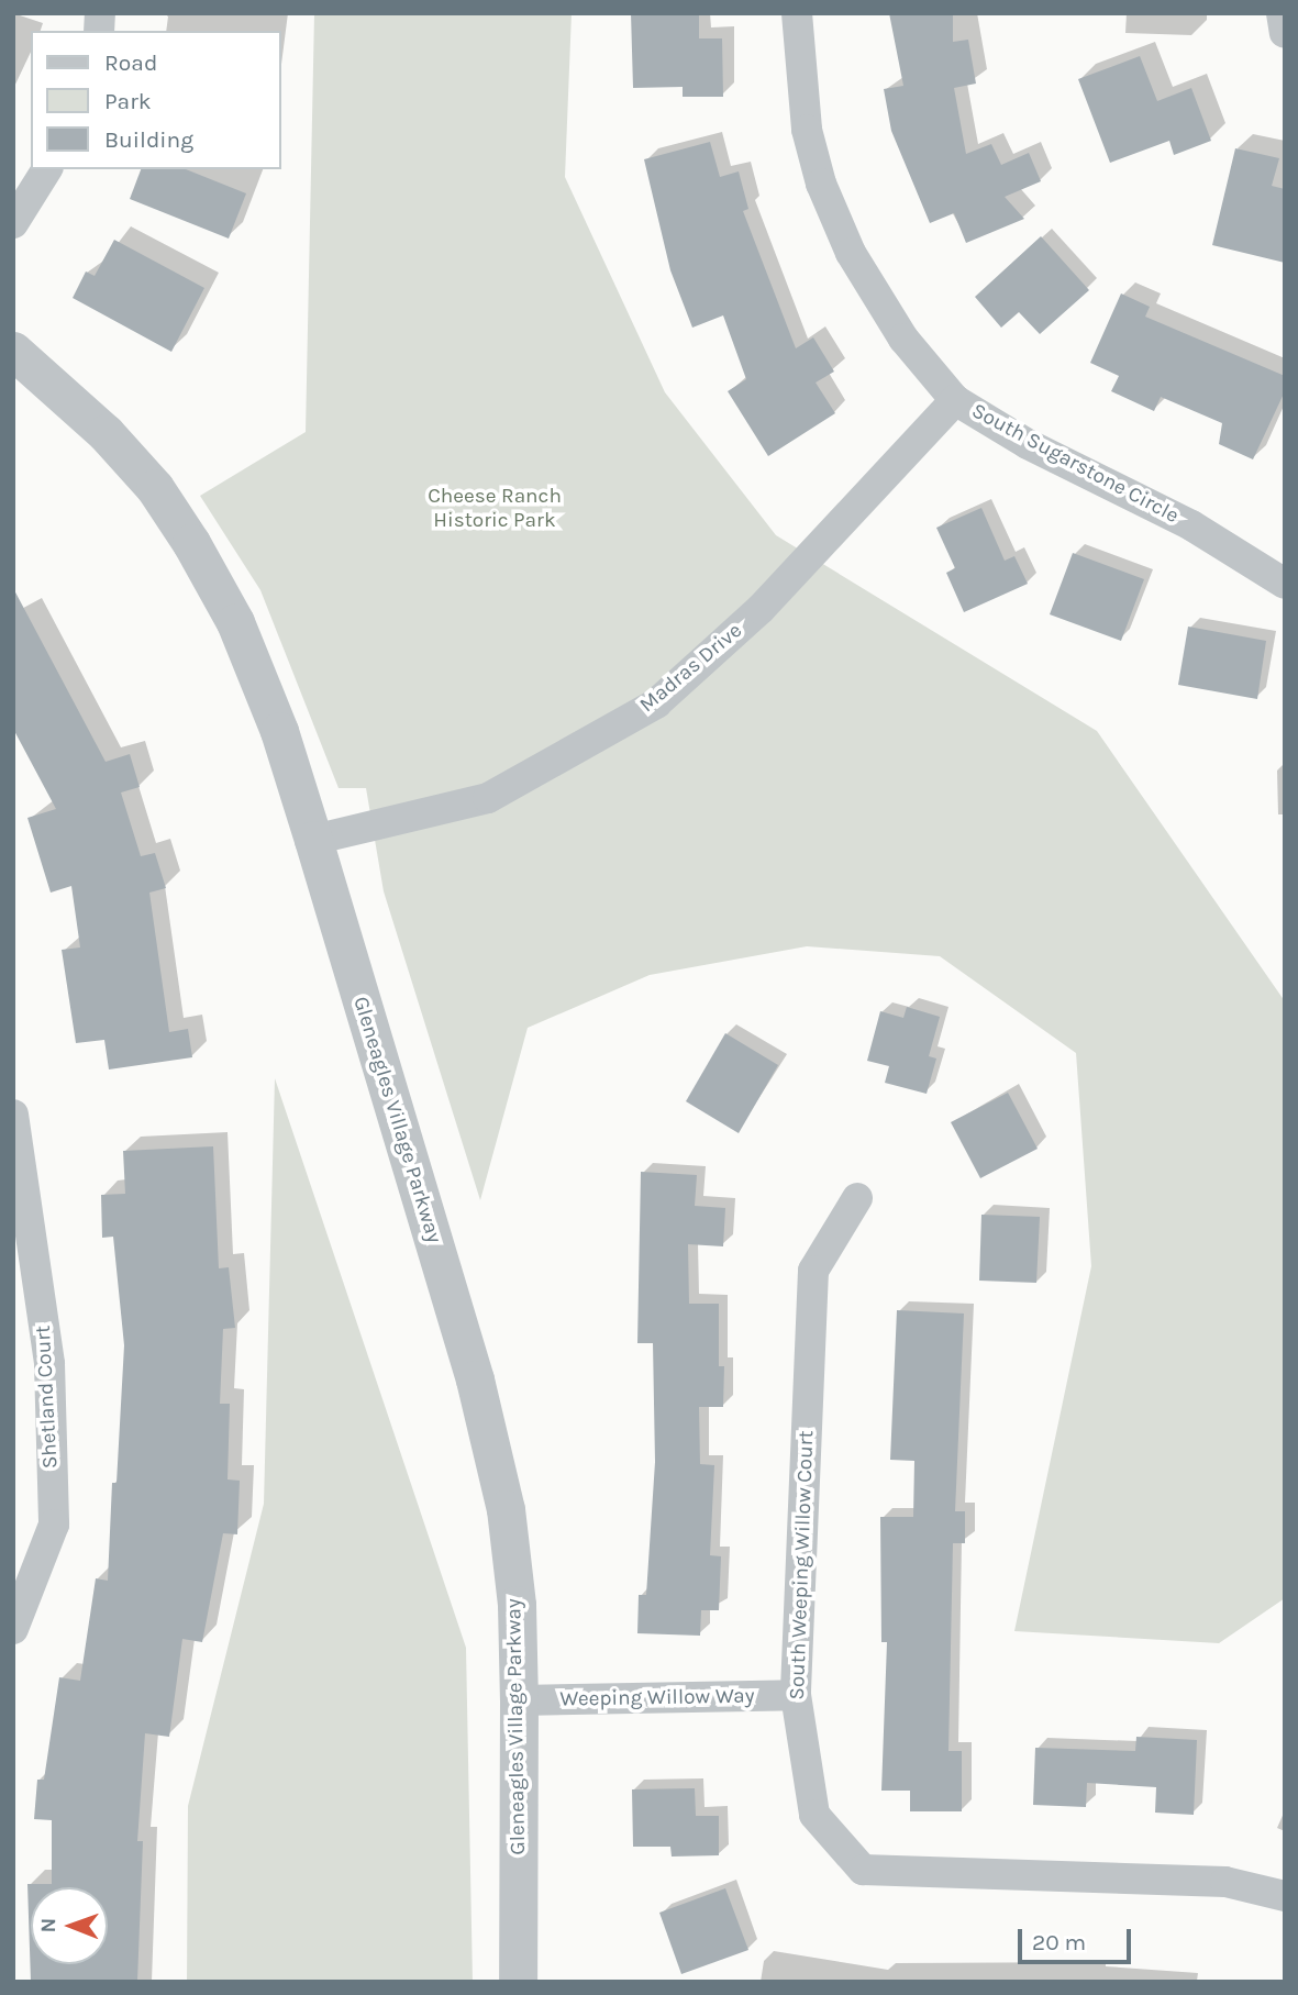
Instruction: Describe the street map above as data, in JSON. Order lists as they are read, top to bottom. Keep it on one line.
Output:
{"streets":{"street":["South Sugarstone Circle","Madras Drive","Gleneagles Village Parkway","Shetland Court","South Weeping Willow Court","Weeping Willow Way"]},"crossings":[["South Sugarstone Circle","Madras Drive"],["Madras Drive","Gleneagles Village Parkway"],["Gleneagles Village Parkway","Weeping Willow Way"],["South Weeping Willow Court","Weeping Willow Way"]],"parks":["Cheese Ranch Historic Park"],"legend":["Road","Park","Building"],"scale_bar":"20 m","north":"left"}
